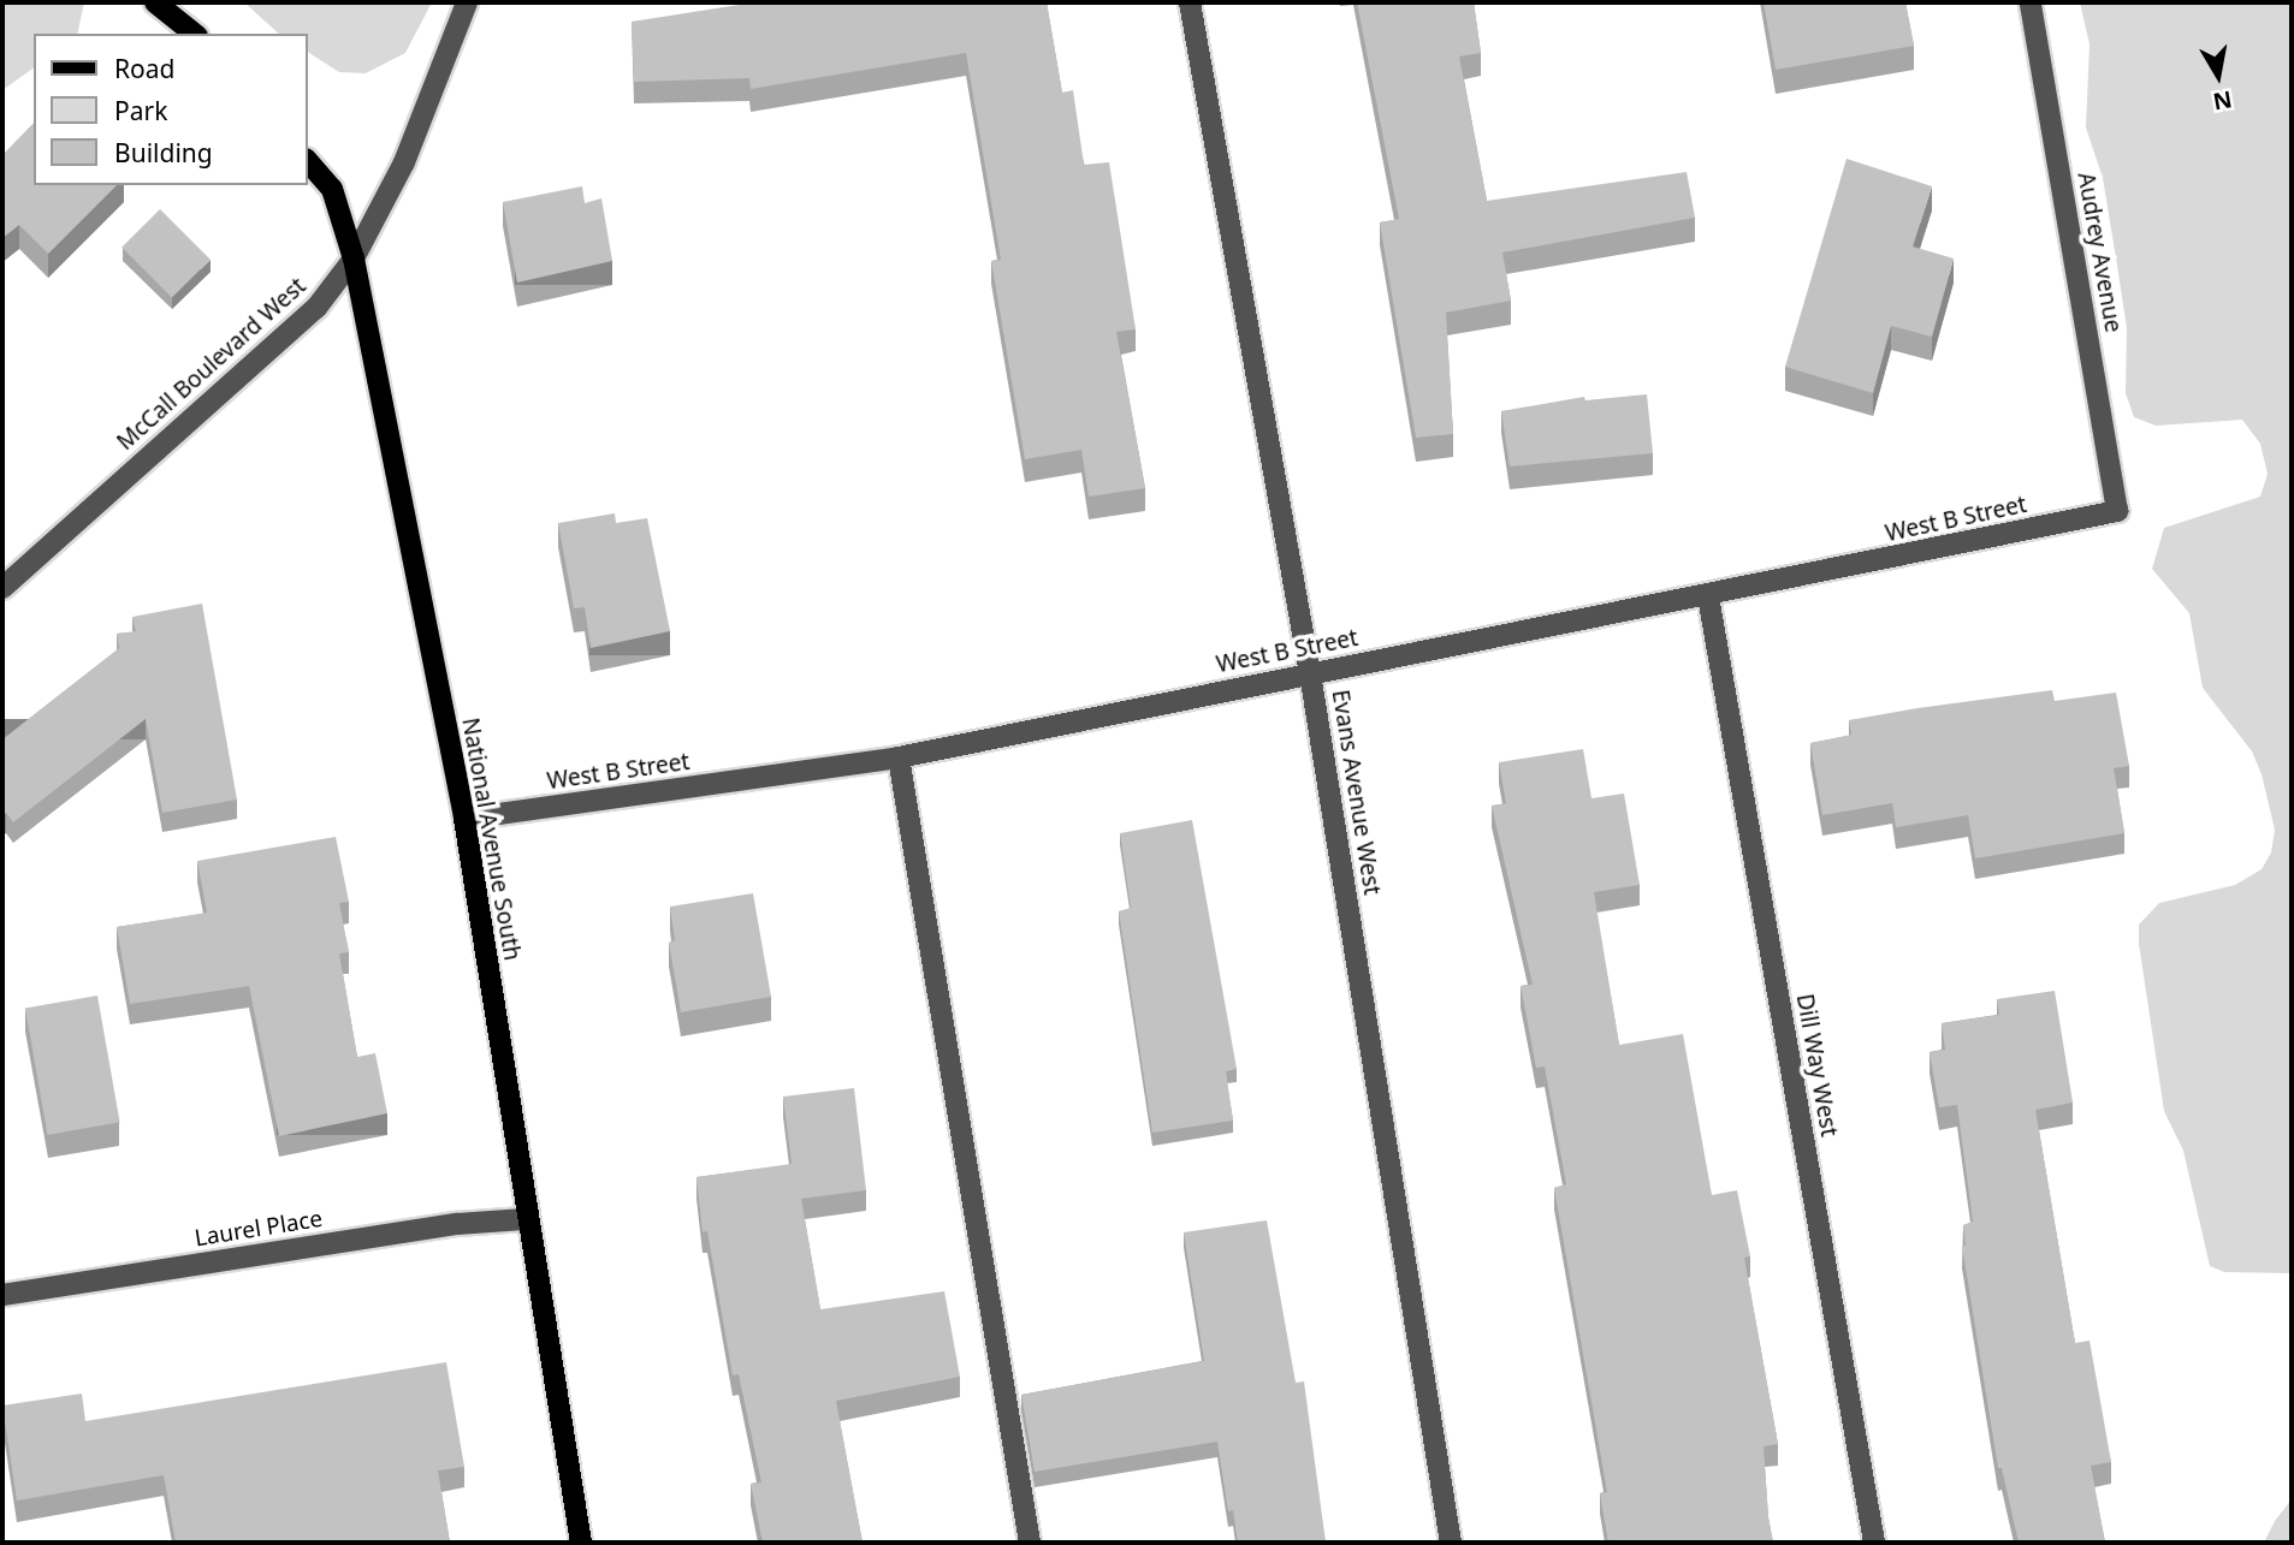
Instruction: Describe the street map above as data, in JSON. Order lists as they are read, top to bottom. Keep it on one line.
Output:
{"streets":{"main road":["National Avenue South"],"street":["Audrey Avenue","McCall Boulevard West","West B Street","Evans Avenue West","Dill Way West","Laurel Place"]},"crossings":[["Audrey Avenue","West B Street"],["McCall Boulevard West","National Avenue South"],["West B Street","Evans Avenue West"],["West B Street","National Avenue South"],["West B Street","Dill Way West"],["National Avenue South","Laurel Place"]],"legend":["Road","Park","Building"],"north":"bottom"}
